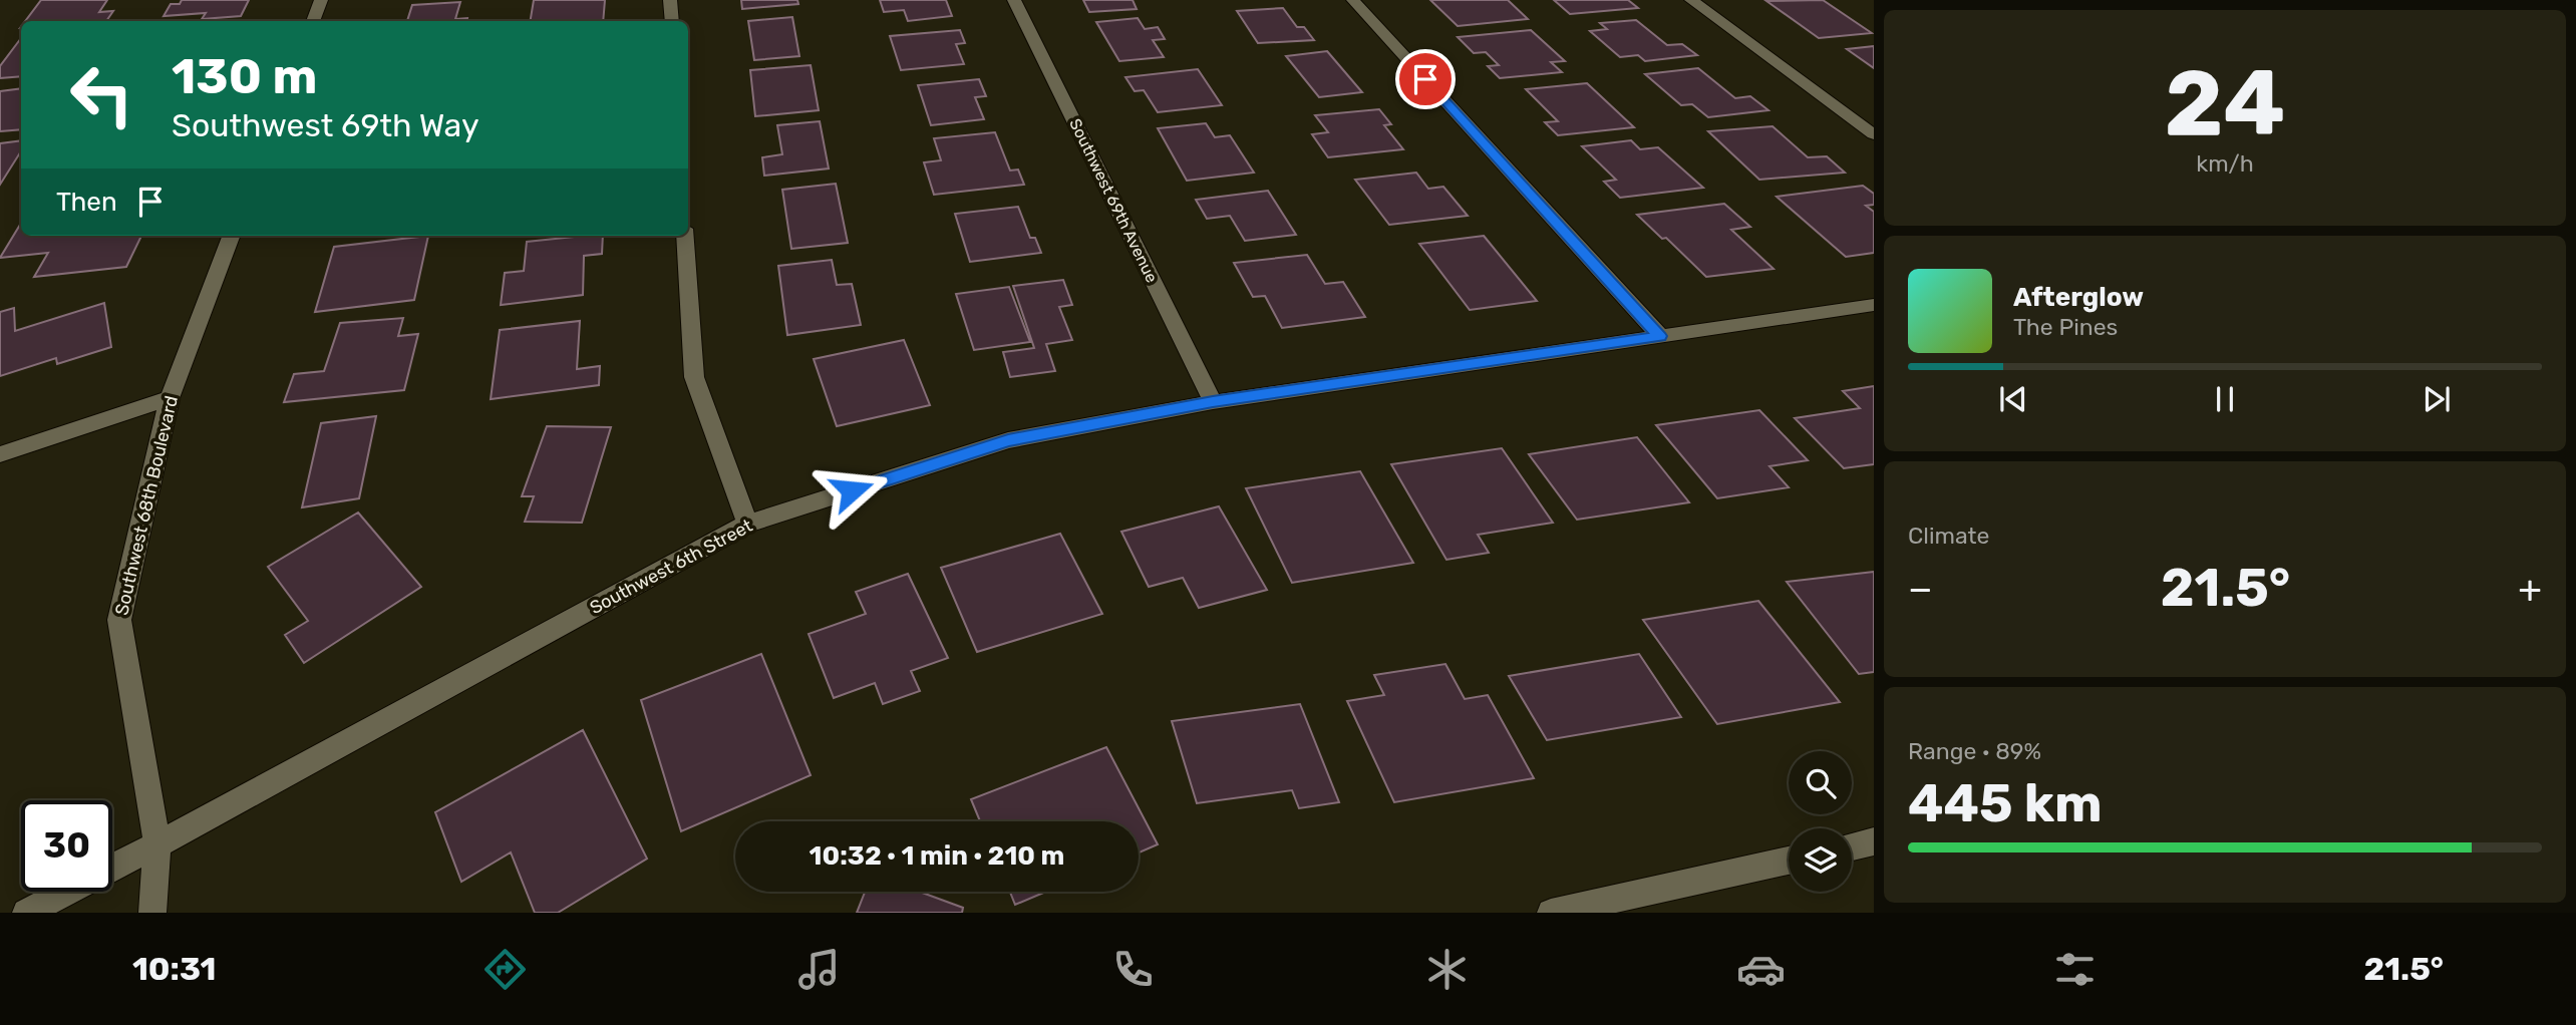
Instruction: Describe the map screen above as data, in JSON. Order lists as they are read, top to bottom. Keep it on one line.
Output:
{"streets":{"street":["Southwest 69th Avenue","Southwest 68th Boulevard","Southwest 6th Street"]},"crossings":[["Southwest 69th Avenue","Southwest 6th Street"],["Southwest 68th Boulevard","Southwest 6th Street"]],"page":{"tile":[["24","km/h"],"Climate",["Range · 89%","445 km"]],"turn":["130 m","Southwest 69th Way"],"then":"Then","song":["Afterglow","The Pines"],"heat":["−","21.5°","+"],"limit":"30","trip":"10:32 · 1 min · 210 m","tabs":["10:31","21.5°"]}}
